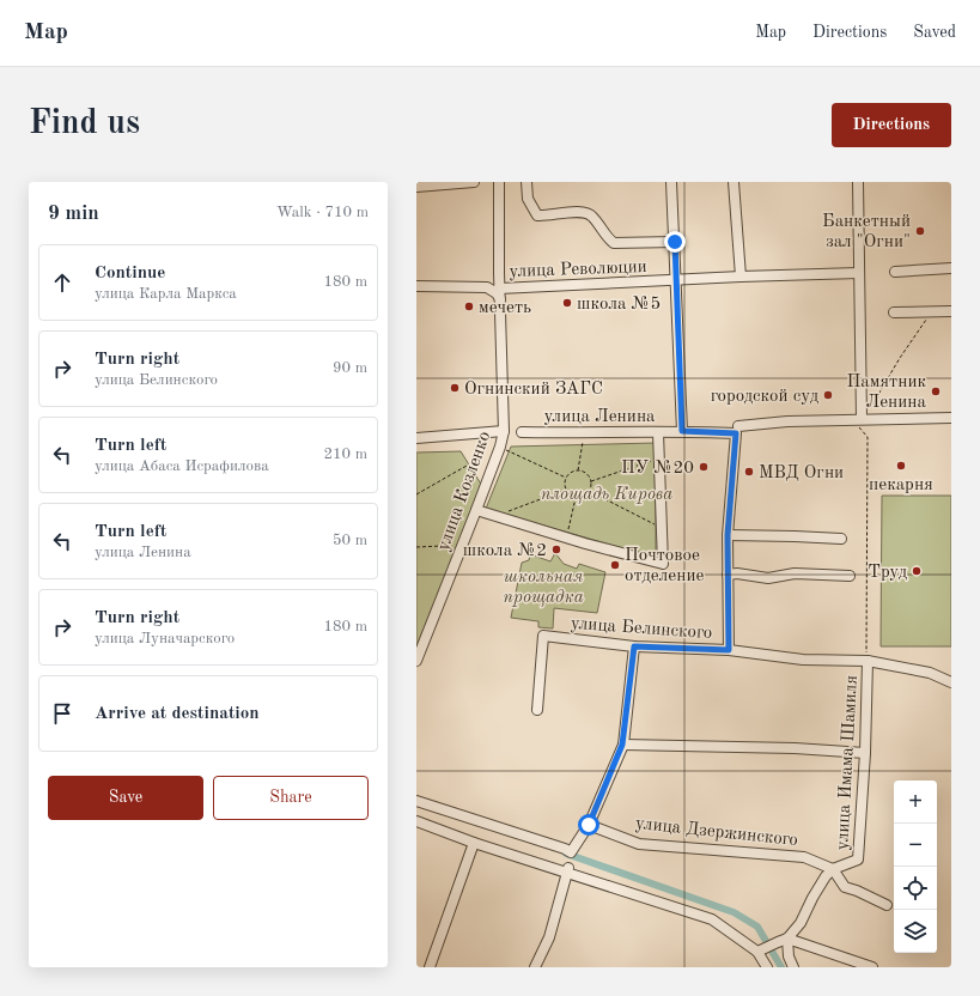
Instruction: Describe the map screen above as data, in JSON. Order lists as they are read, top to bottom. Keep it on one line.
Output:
{"streets":{"street":["улица Революции","улица Ленина","улица Козленко","улица Белинского","улица Имама Шамиля","улица Дзержинского"]},"crossings":[["улица Революции","улица Козленко"],["улица Белинского","улица Имама Шамиля"],["улица Имама Шамиля","улица Дзержинского"]],"parks":["площадь Кирова","школьная прощадка"],"places":["Банкетный зал \"Огни\"","школа №5","мечеть","Огнинский ЗАГС","Памятник Ленина","городской суд","пекарня","ПУ №20","МВД Огни","школа №2","Почтовое отделение","Труд"],"page":{"header":"Map","nav":["Map","Directions","Saved"],"buttons":["Directions",["Save","Share"]],"title":"Find us","heading":["9 min","Walk · 710 m"],"list":[["Continue","улица Карла Маркса","180 m"],["Turn right","улица Белинского","90 m"],["Turn left","улица Абаса Исрафилова","210 m"],["Turn left","улица Ленина","50 m"],["Turn right","улица Луначарского","180 m"],"Arrive at destination"],"map_buttons":["+","−"]}}
